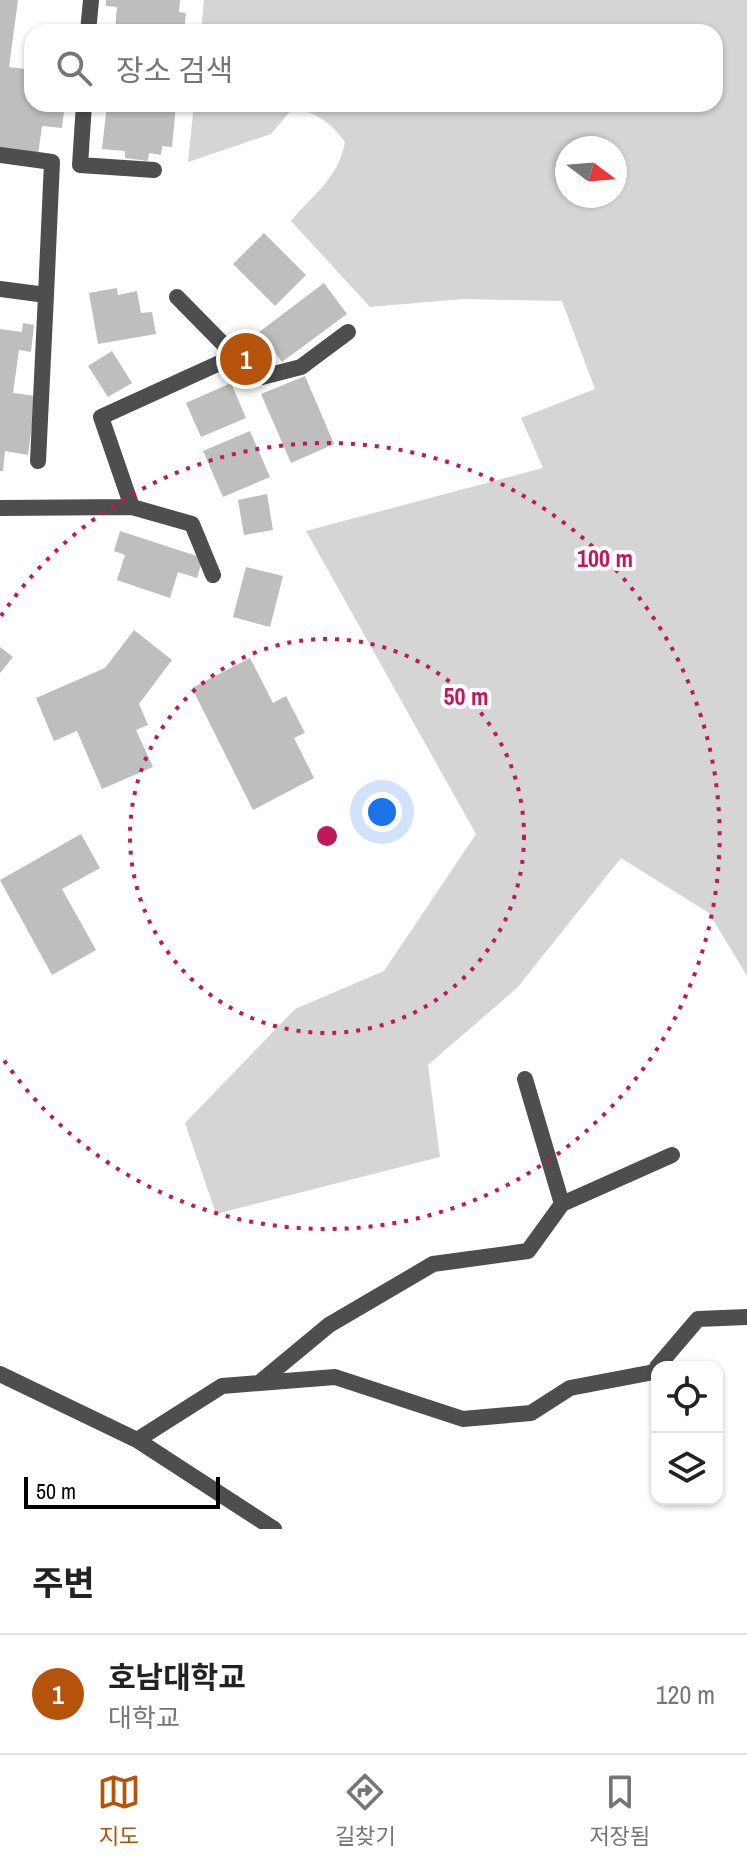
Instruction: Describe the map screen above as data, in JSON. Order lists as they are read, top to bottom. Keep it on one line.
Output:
{"scale_bar":"50 m","north":"right","page":{"search":"장소 검색","pins":"1","scale":"50 m","heading":"주변","list":[{"mark":"1","name":"호남대학교","note":"대학교","value":"120 m"}],"nav":["지도","길찾기","저장됨"]},"rings":["100 m","50 m"]}
